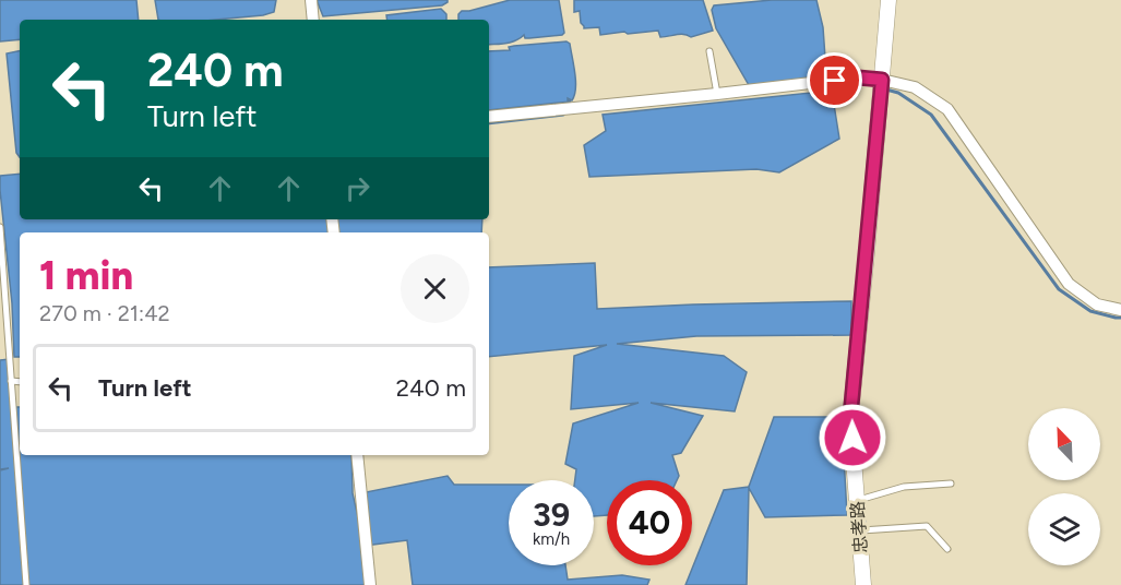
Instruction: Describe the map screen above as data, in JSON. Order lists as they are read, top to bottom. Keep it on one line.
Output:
{"streets":{"street":["忠孝路"]},"north":"top left","page":{"turn":["240 m","Turn left"],"heading":["1 min","270 m · 21:42"],"list":[{"name":"Turn left","value":"240 m"}],"speed":"39 km/h","limit":"40"}}
